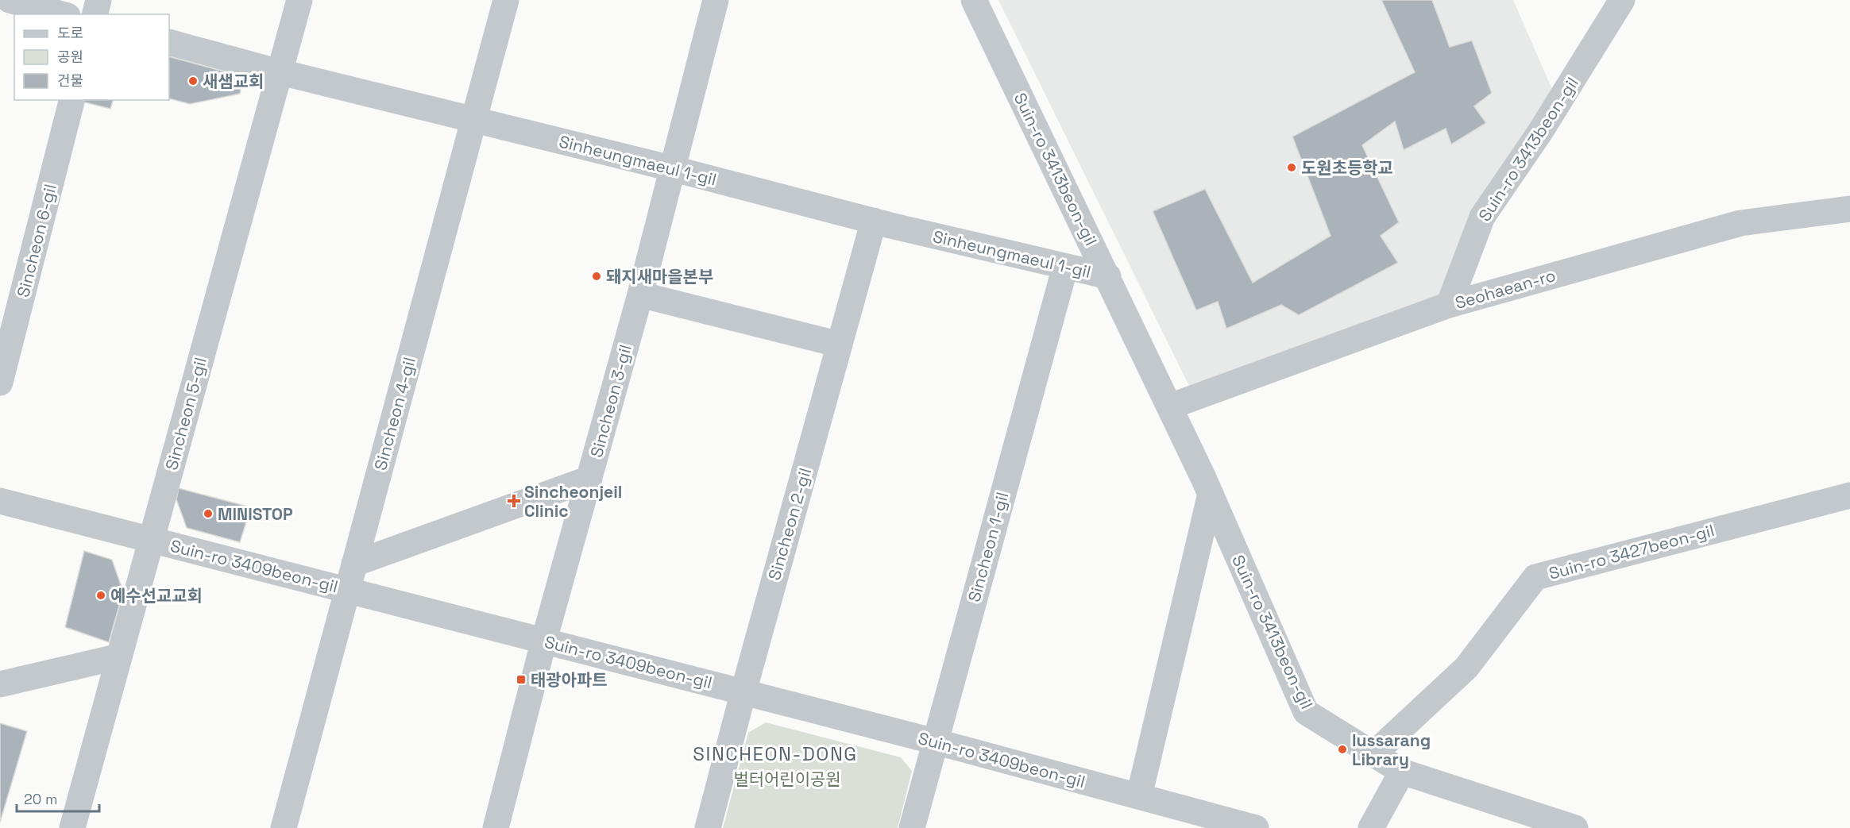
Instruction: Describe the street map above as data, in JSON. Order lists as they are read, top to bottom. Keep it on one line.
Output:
{"streets":{"street":["Suin-ro 3413beon-gil","Sinheungmaeul 1-gil","Sincheon 6-gil","Seohaean-ro","Sincheon 3-gil","Sincheon 5-gil","Sincheon 4-gil","Sincheon 2-gil","Sincheon 1-gil","Suin-ro 3427beon-gil","Suin-ro 3409beon-gil"]},"crossings":[["Suin-ro 3413beon-gil","Sinheungmaeul 1-gil"],["Suin-ro 3413beon-gil","Seohaean-ro"],["Suin-ro 3413beon-gil","Suin-ro 3427beon-gil"],["Sinheungmaeul 1-gil","Sincheon 3-gil"],["Sinheungmaeul 1-gil","Sincheon 5-gil"],["Sinheungmaeul 1-gil","Sincheon 4-gil"],["Sinheungmaeul 1-gil","Sincheon 2-gil"],["Sinheungmaeul 1-gil","Sincheon 1-gil"],["Sincheon 3-gil","Suin-ro 3409beon-gil"],["Sincheon 5-gil","Suin-ro 3409beon-gil"],["Sincheon 4-gil","Suin-ro 3409beon-gil"],["Sincheon 2-gil","Suin-ro 3409beon-gil"],["Sincheon 1-gil","Suin-ro 3409beon-gil"]],"districts":["SINCHEON-DONG"],"parks":["벌터어린이공원"],"places":{"other":["새샘교회","도원초등학교","돼지새마을본부","MINISTOP","예수선교교회","Iussarang Library"],"health":["Sincheonjeil Clinic"],"transit":["태광아파트"]},"legend":["도로","공원","건물"],"scale_bar":"20 m"}
